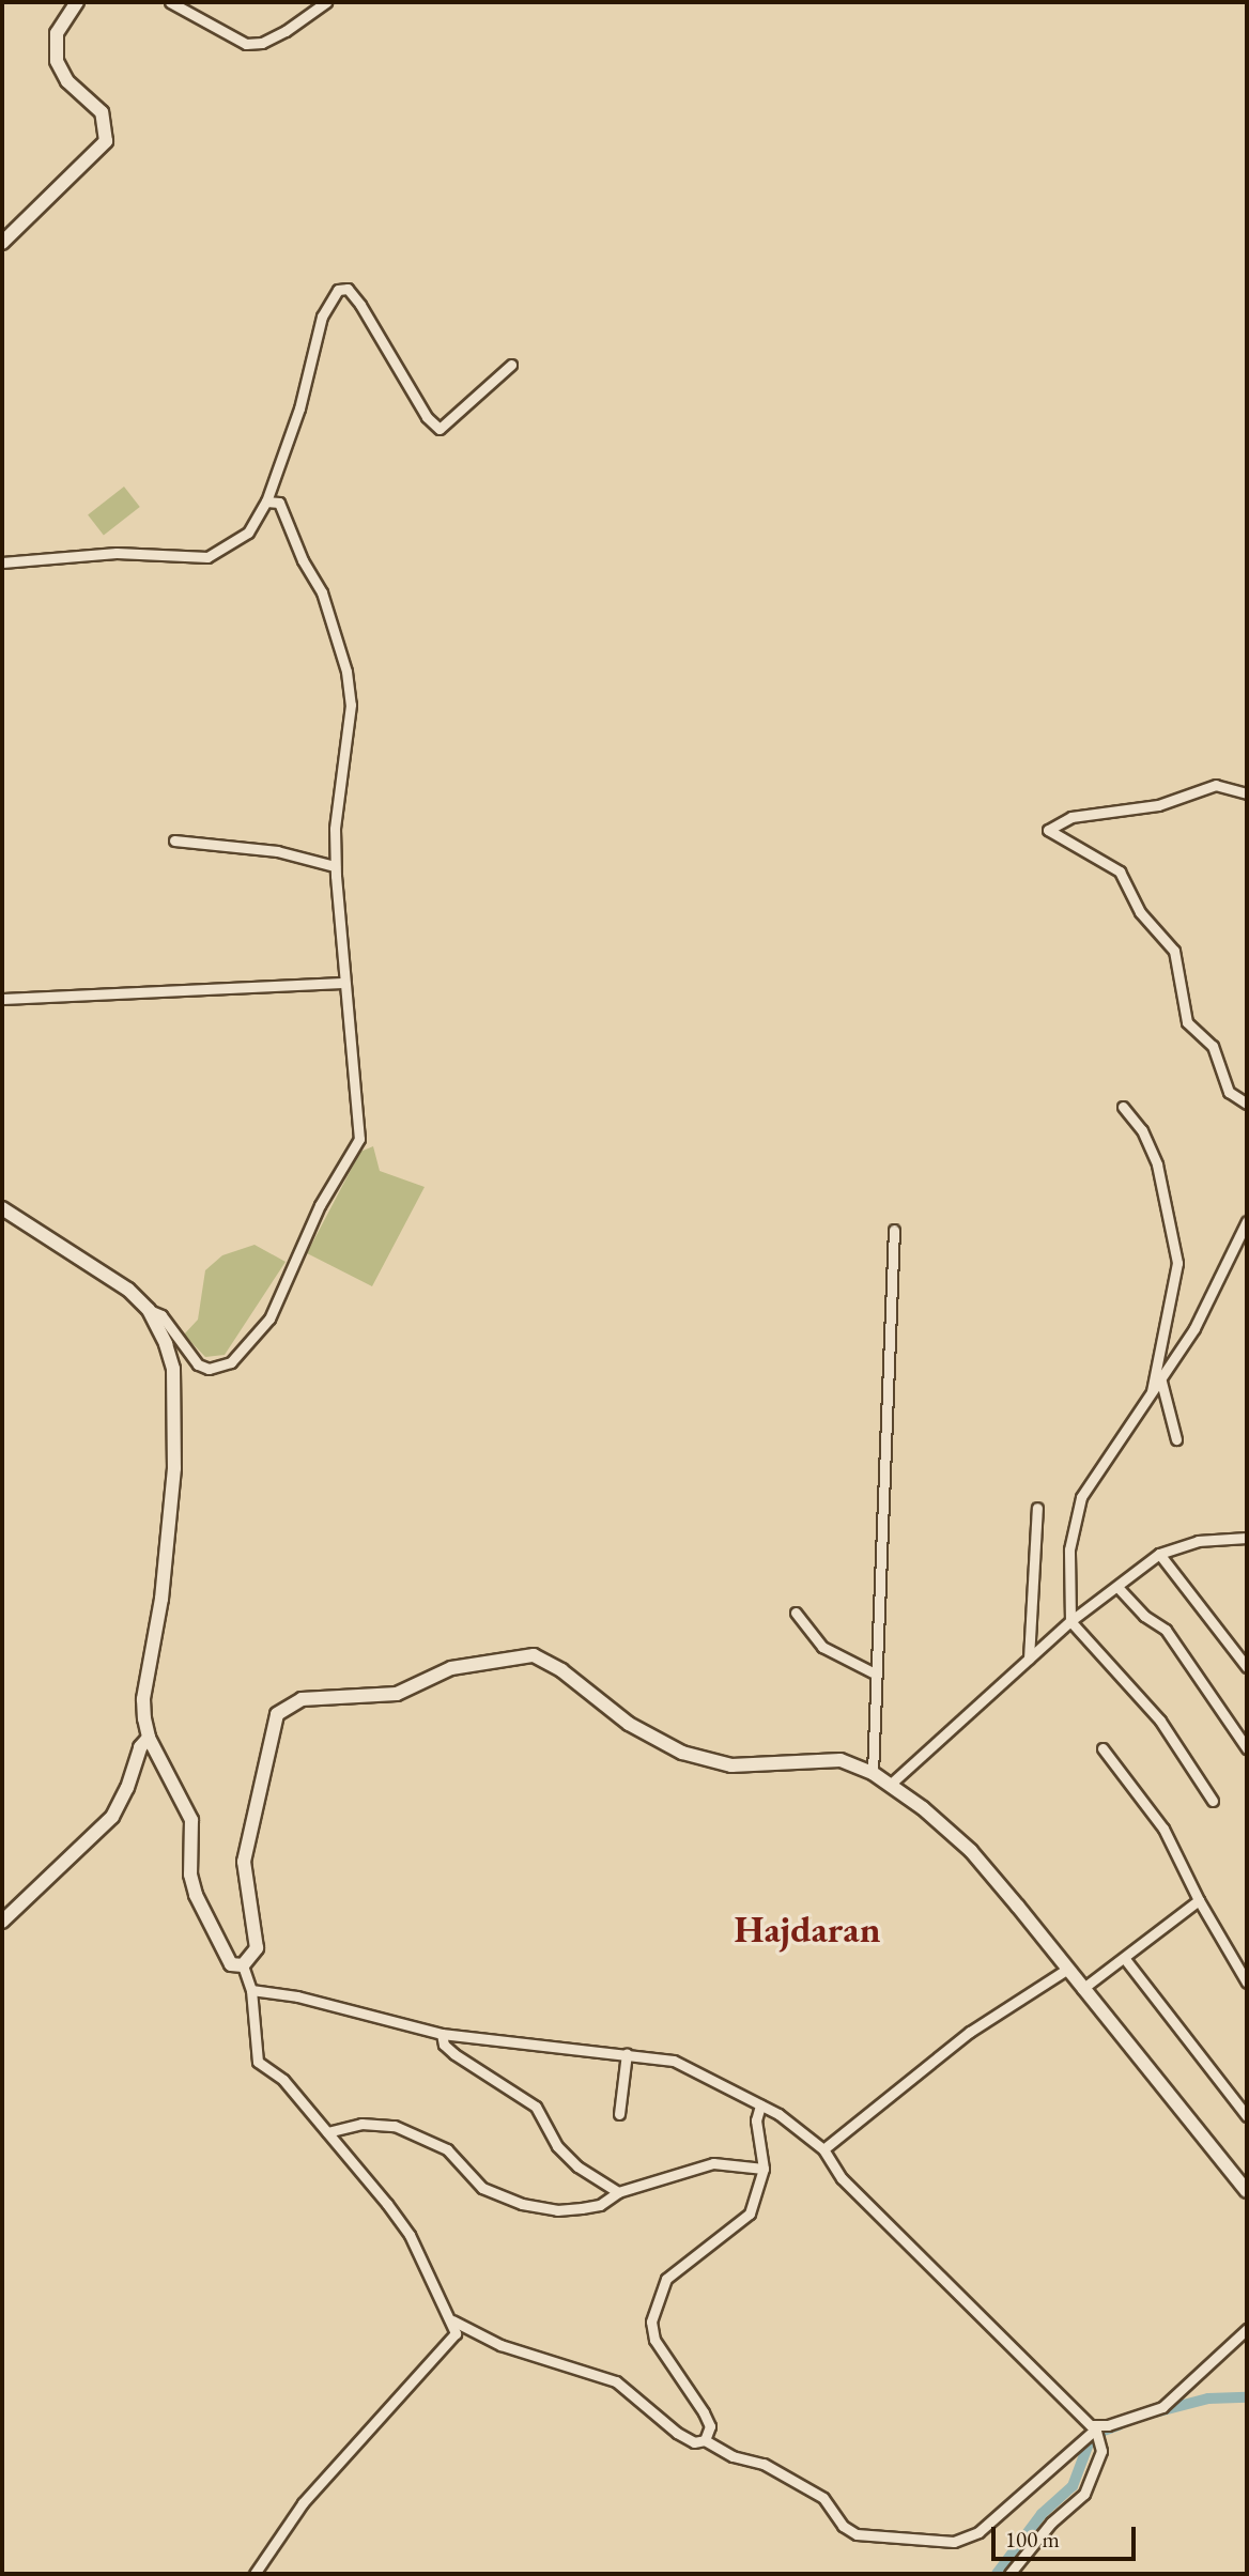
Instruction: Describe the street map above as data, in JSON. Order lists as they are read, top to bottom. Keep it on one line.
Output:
{"districts":["Hajdaran"],"scale_bar":"100 m"}
